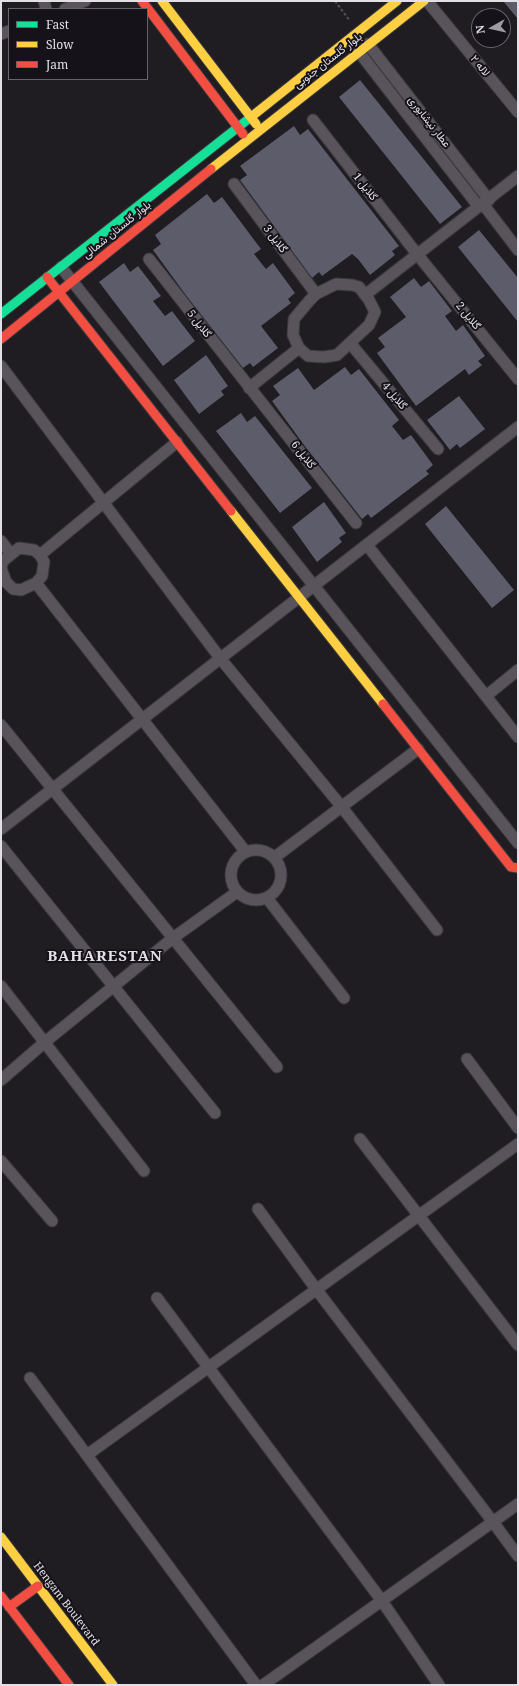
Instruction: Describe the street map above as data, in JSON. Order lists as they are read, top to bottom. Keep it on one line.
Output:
{"streets":{"street":["بلوار گلستان جنوبی","لاله ۲","عطار نیشابوری","گلایل 1","بلوار گلستان شمالی","گلایل 3","گلایل 2","گلایل 5","گلایل 4","گلایل 6","Hengam Boulevard"]},"crossings":[["بلوار گلستان جنوبی","عطار نیشابوری"],["بلوار گلستان جنوبی","بلوار گلستان شمالی"],["گلایل 1","گلایل 2"],["گلایل 3","گلایل 4"],["گلایل 5","گلایل 6"]],"districts":["BAHARESTAN"],"legend":["Fast","Slow","Jam"],"north":"left"}
